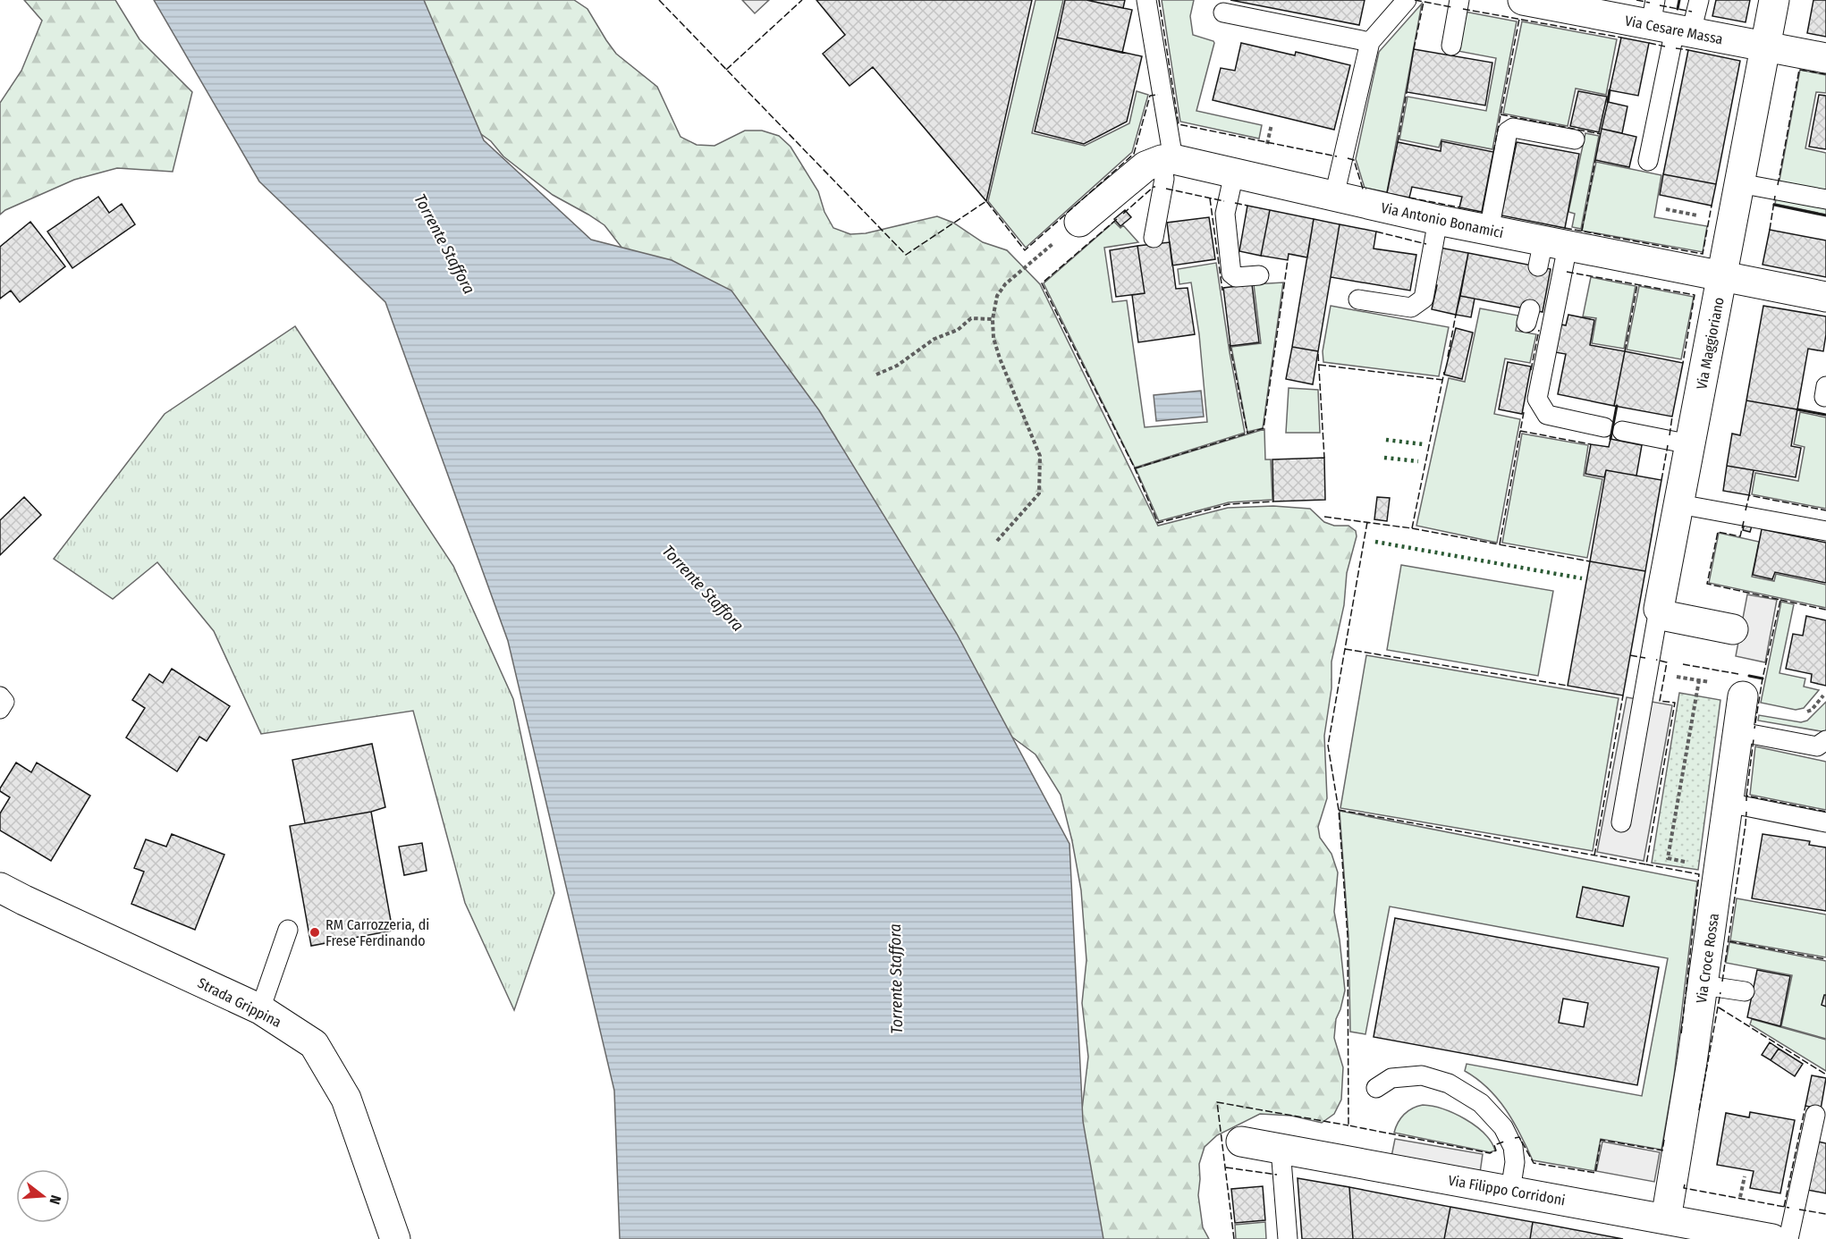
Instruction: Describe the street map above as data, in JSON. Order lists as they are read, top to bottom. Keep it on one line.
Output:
{"streets":{"street":["Via Cesare Massa","Via Antonio Bonamici","Via Maggioriano","Via Croce Rossa","Strada Grippina","Via Filippo Corridoni"]},"crossings":[["Via Cesare Massa","Via Maggioriano"],["Via Antonio Bonamici","Via Maggioriano"],["Via Croce Rossa","Via Filippo Corridoni"]],"water":["Torrente Staffora"],"places":["RM Carrozzeria, di Frese Ferdinando"],"north":"right"}
